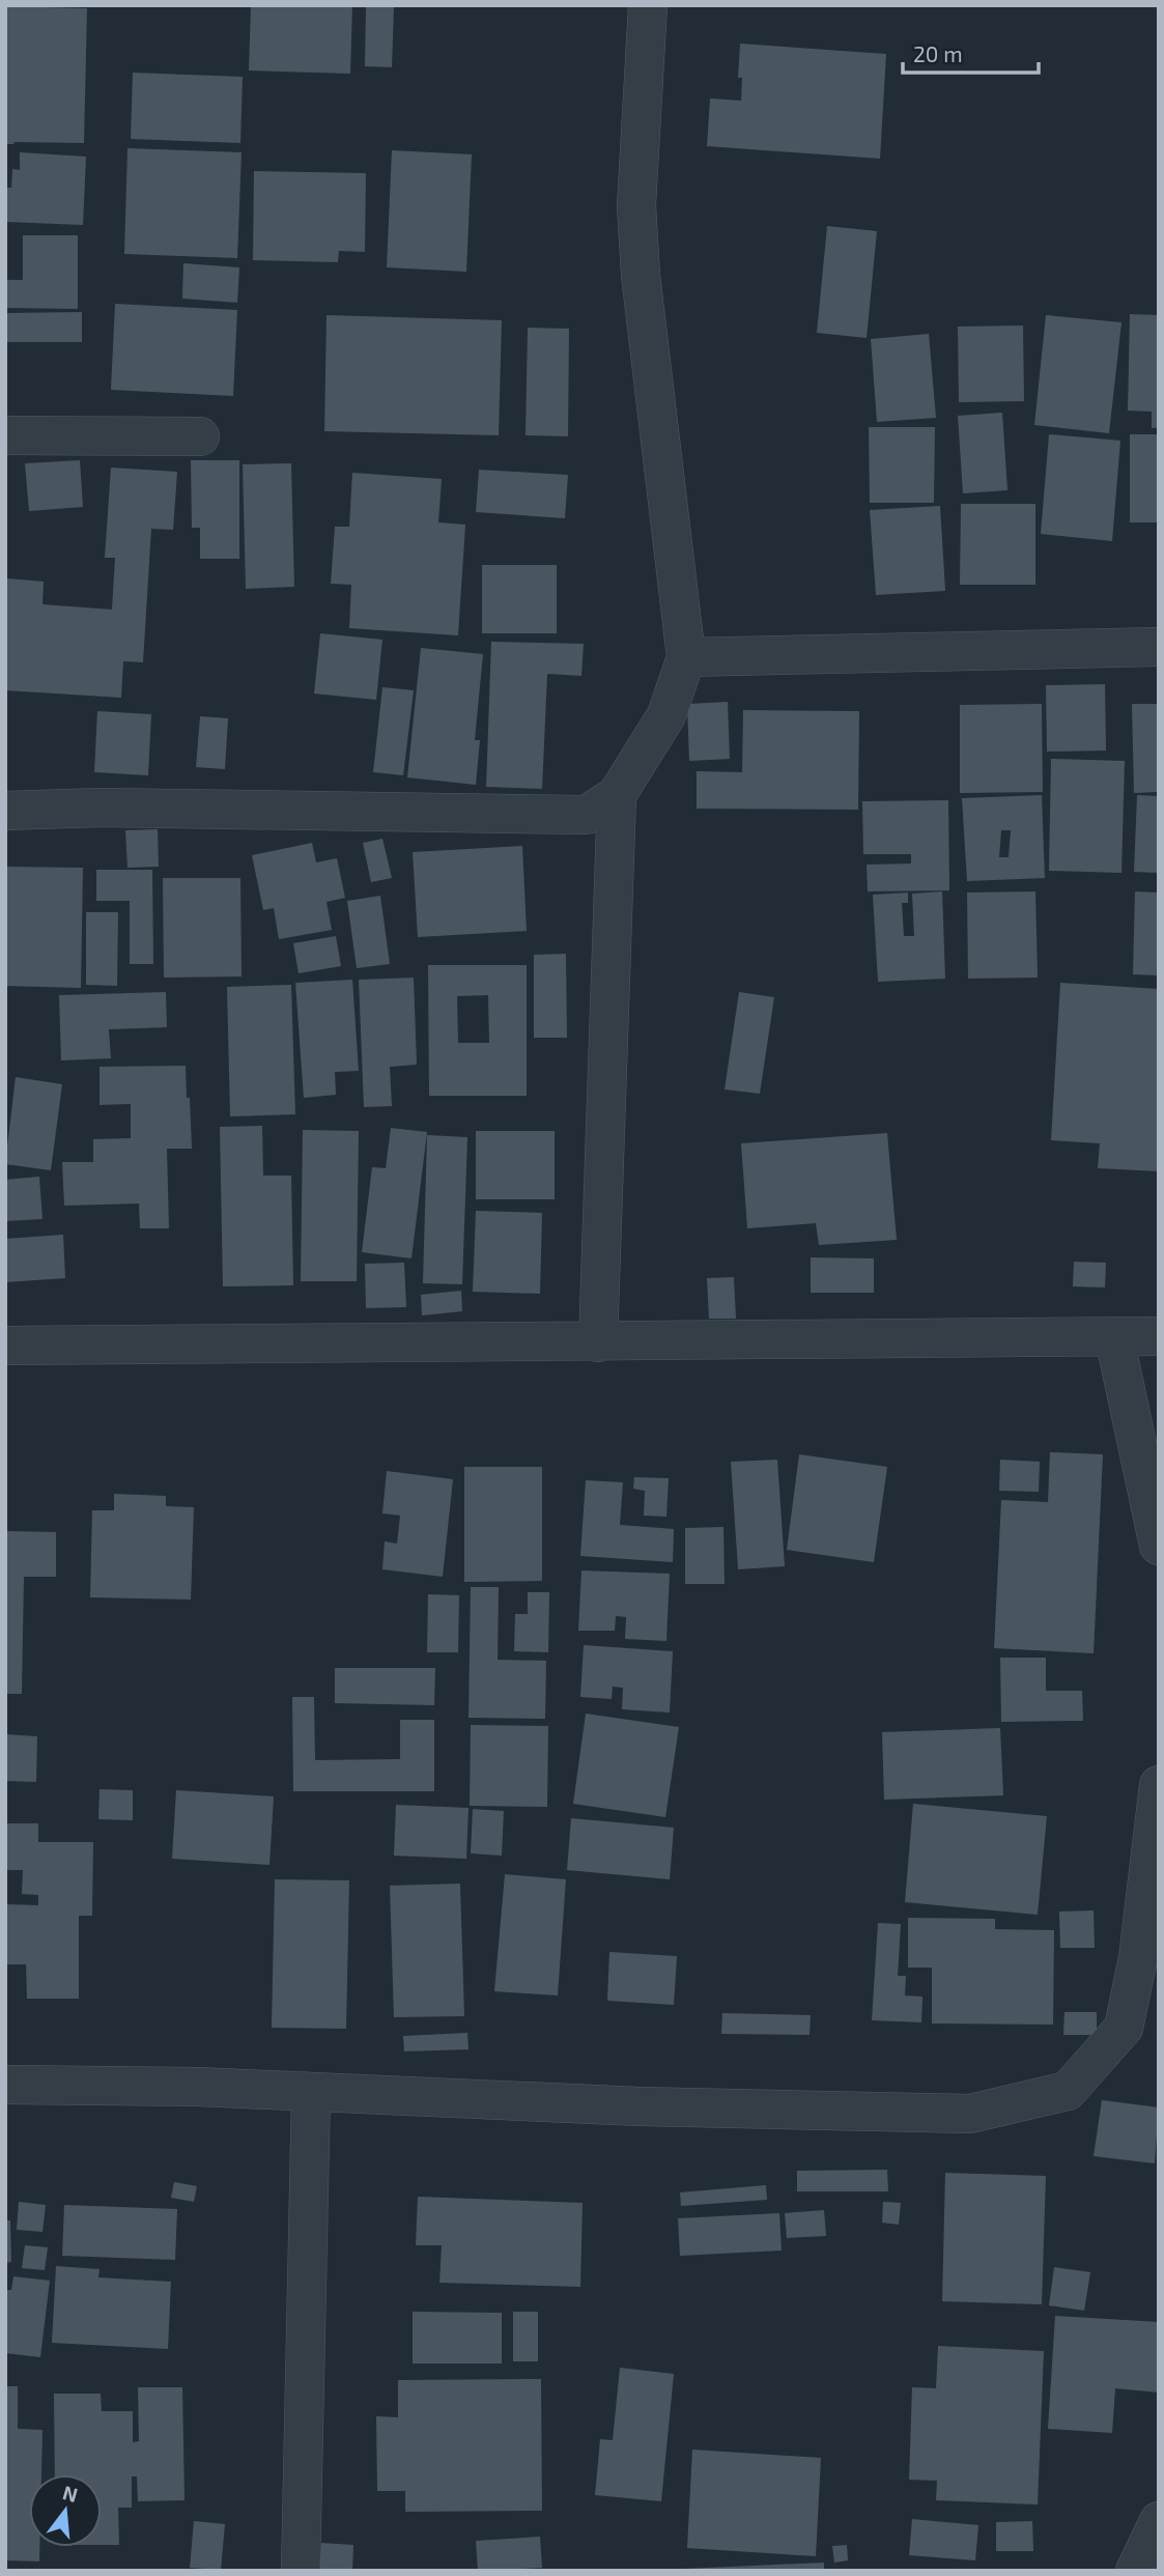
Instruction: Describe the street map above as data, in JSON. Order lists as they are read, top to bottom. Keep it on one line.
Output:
{"scale_bar":"20 m","north":"top"}
